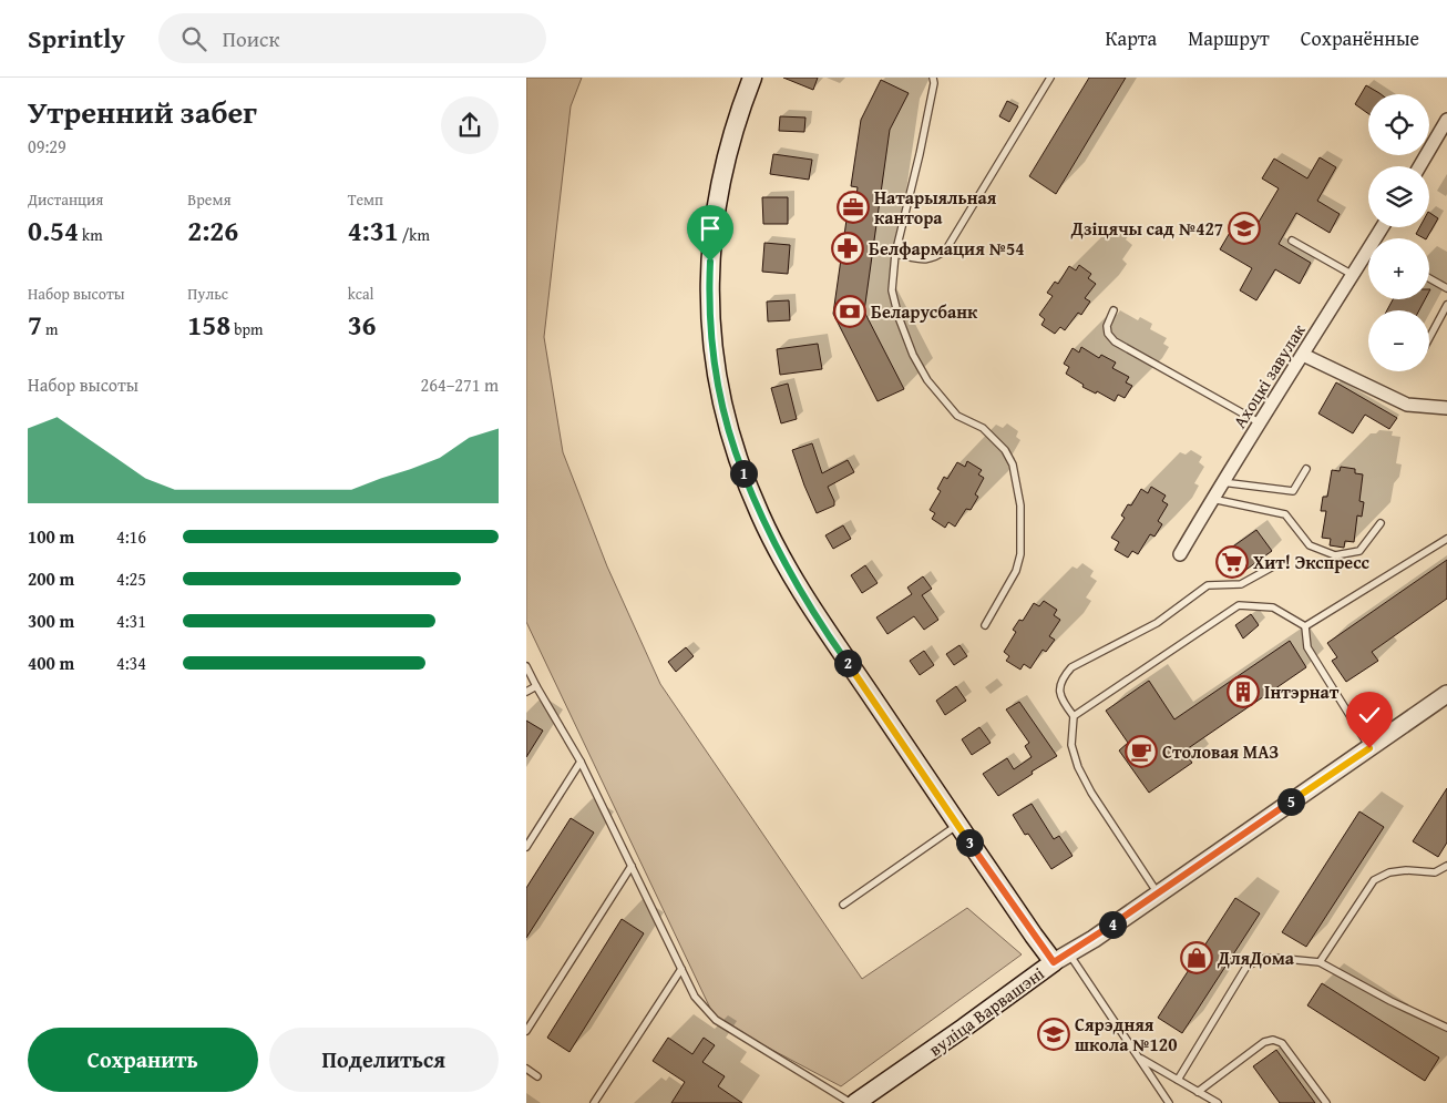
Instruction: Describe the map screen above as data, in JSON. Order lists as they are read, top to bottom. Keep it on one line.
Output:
{"streets":{"main road":["вуліца Варвашэні"],"street":["Ахоцкі завулак"]},"places":{"office":["Натарыяльная кантора"],"school or university":["Дзіцячы сад №427","Сярэдняя школа №120"],"pharmacy":["Белфармация №54"],"bank":["Беларусбанк"],"supermarket":["Хит! Экспресс"],"building":["Інтэрнат"],"cafe":["Столовая МАЗ"],"shop":["ДляДома"]},"page":{"header":"Sprintly","search":"Поиск","nav":["Карта","Маршрут","Сохранённые"],"heading":["Утренний забег","09:29"],"map_buttons":["+","−"],"stats":[["Дистанция","0.54 km"],["Время","2:26"],["Темп","4:31 /km"],["Набор высоты","7 m"],["Пульс","158 bpm"],["kcal","36"]],"chart":["Набор высоты","264–271 m"],"pins":["1","2","5","3","4"],"list":[{"name":"100 m","note":"4:16"},{"name":"200 m","note":"4:25"},{"name":"300 m","note":"4:31"},{"name":"400 m","note":"4:34"}],"buttons":["Сохранить","Поделиться"]}}
